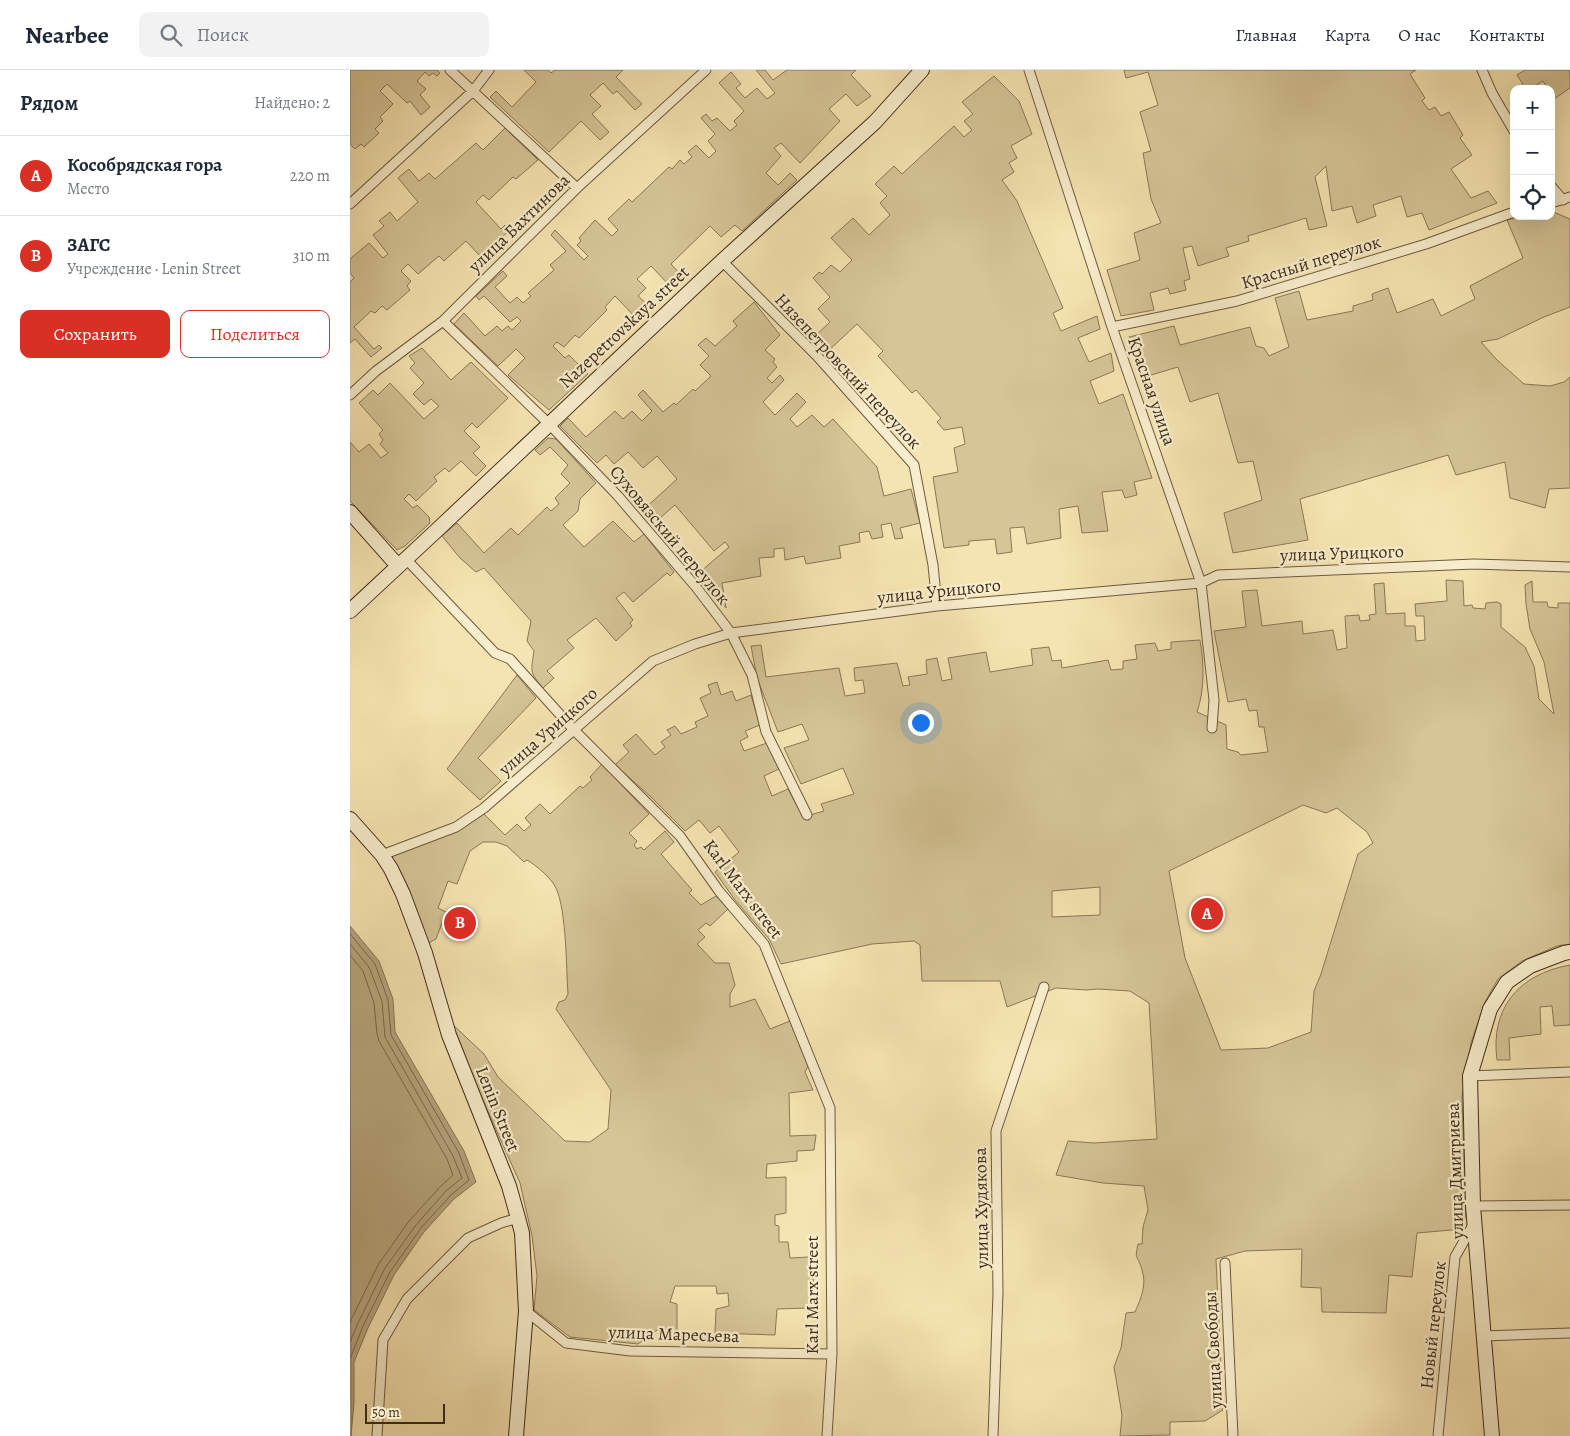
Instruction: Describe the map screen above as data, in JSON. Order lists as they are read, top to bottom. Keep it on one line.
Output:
{"streets":{"main road":["Nazepetrovskaya street","Karl Marx street","Lenin Street","улица Дмитриева"],"street":["улица Бахтинова","Красный переулок","Нязепетровский переулок","Красная улица","Суховязский переулок","улица Урицкого","улица Худякова","Новый переулок","улица Маресьева","улица Свободы"]},"crossings":[["улица Бахтинова","Суховязский переулок"],["Красный переулок","Красная улица"],["Nazepetrovskaya street","Нязепетровский переулок"],["Nazepetrovskaya street","Суховязский переулок"],["Nazepetrovskaya street","Karl Marx street"],["Нязепетровский переулок","улица Урицкого"],["Красная улица","улица Урицкого"],["Суховязский переулок","улица Урицкого"],["улица Урицкого","Karl Marx street"],["улица Урицкого","Lenin Street"],["Karl Marx street","улица Маресьева"],["Lenin Street","улица Маресьева"],["улица Дмитриева","Новый переулок"]],"scale_bar":"50 m","page":{"header":"Nearbee","search":"Поиск","nav":["Главная","Карта","О нас","Контакты"],"heading":["Рядом","Найдено: 2"],"map_buttons":["+","−"],"list":[{"mark":"A","name":"Кособрядская гора","note":"Место","value":"220 m"},{"mark":"B","name":"ЗАГС","note":"Учреждение · Lenin Street","value":"310 m"}],"buttons":["Сохранить","Поделиться"],"pins":["A","B"],"scale":"50 m"}}
